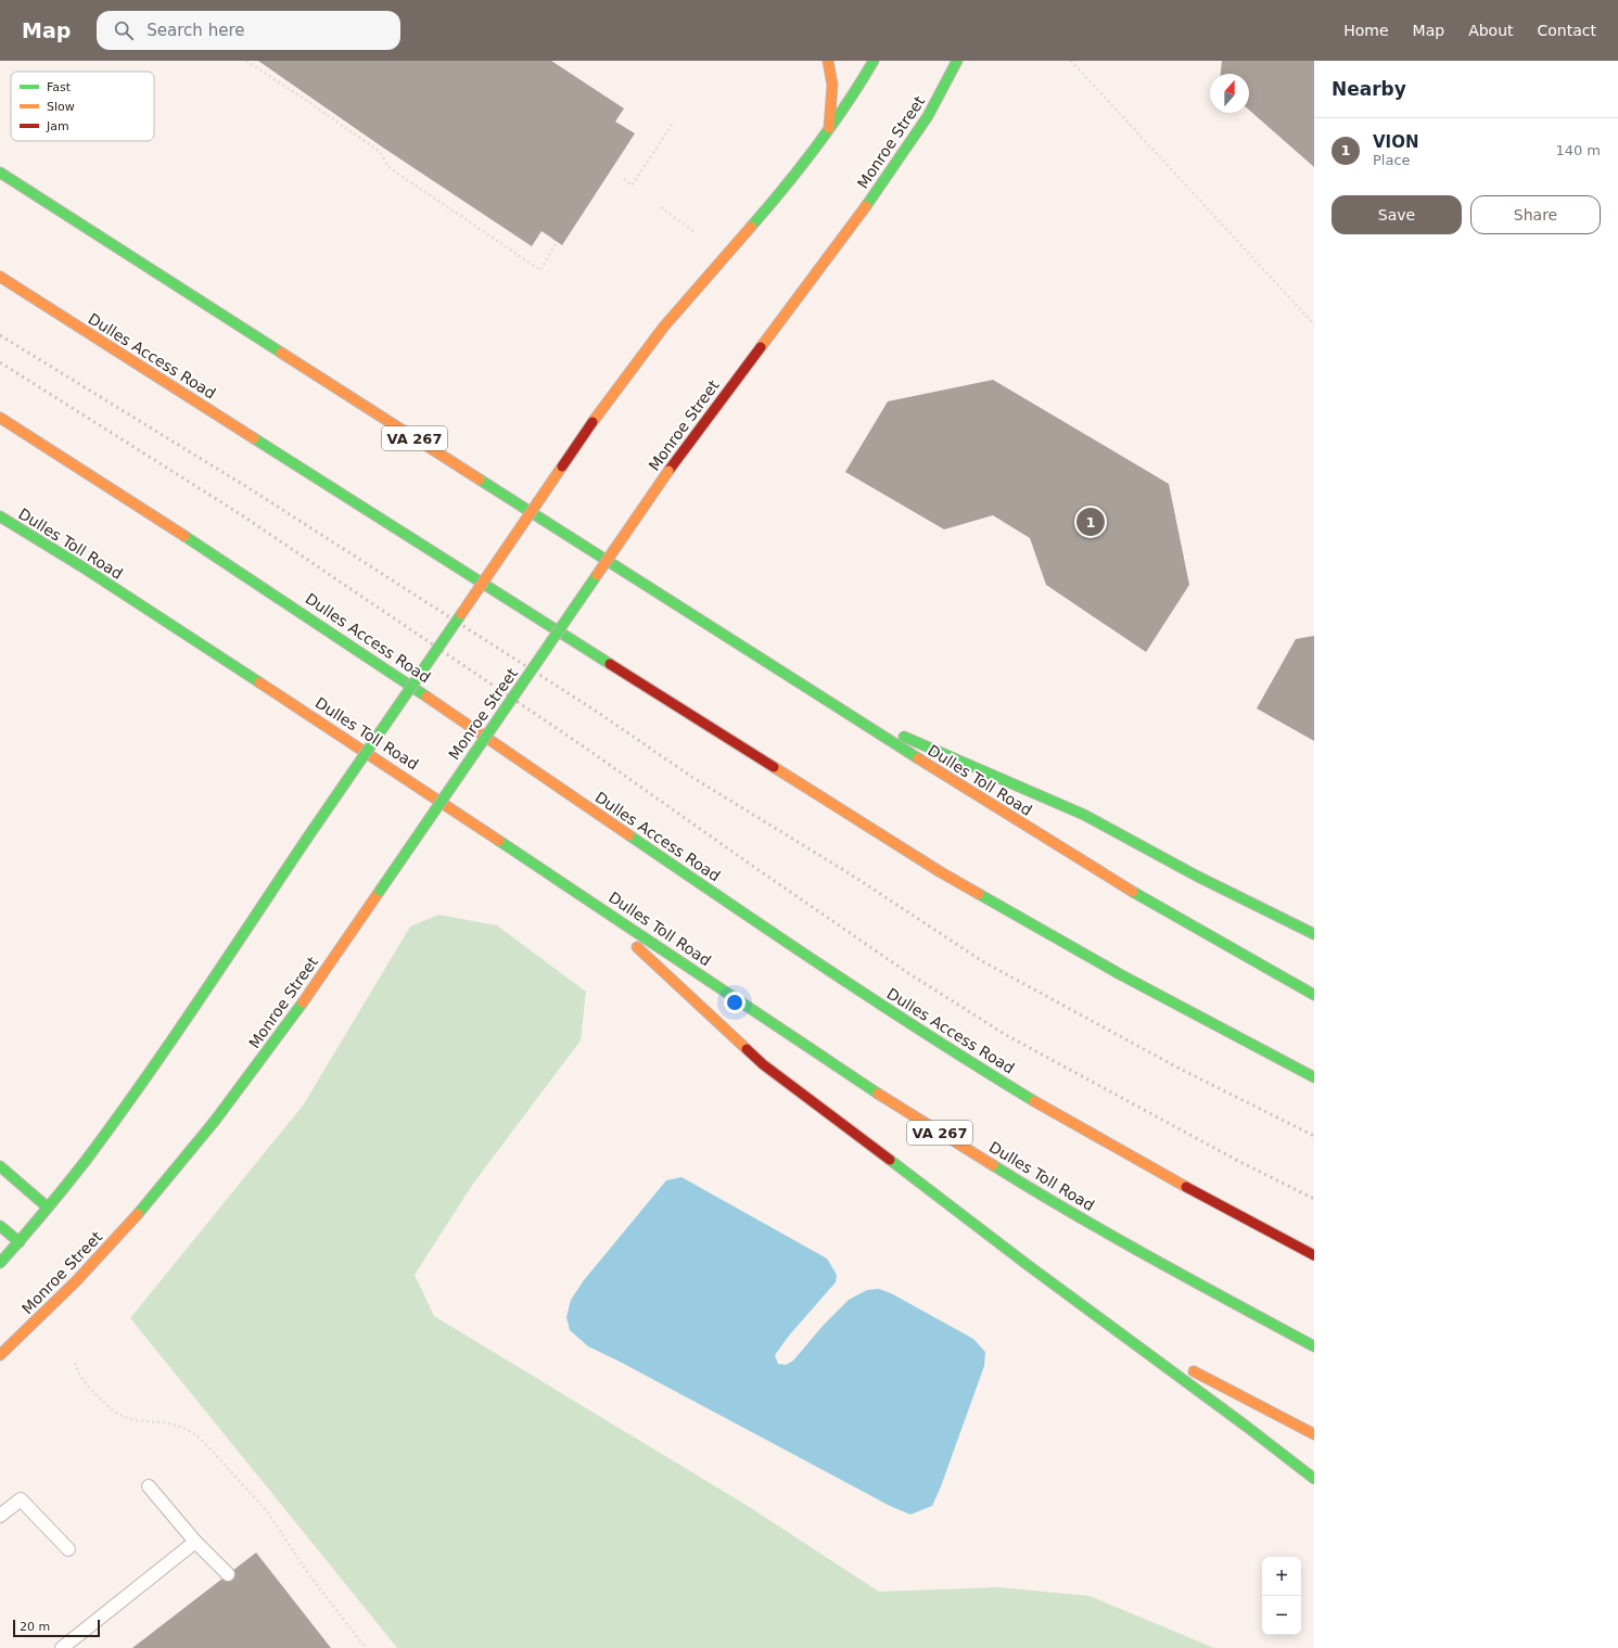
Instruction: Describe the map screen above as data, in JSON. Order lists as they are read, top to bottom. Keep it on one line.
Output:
{"streets":{"main road":["Monroe Street","Dulles Access Road","VA 267","Dulles Toll Road"]},"legend":["Fast","Slow","Jam"],"scale_bar":"20 m","north":"top","page":{"header":"Map","search":"Search here","nav":["Home","Map","About","Contact"],"heading":"Nearby","list":[{"mark":"1","name":"VION","note":"Place","value":"140 m"}],"buttons":["Save","Share"],"pins":"1","map_buttons":["+","−"],"scale":"20 m"}}
